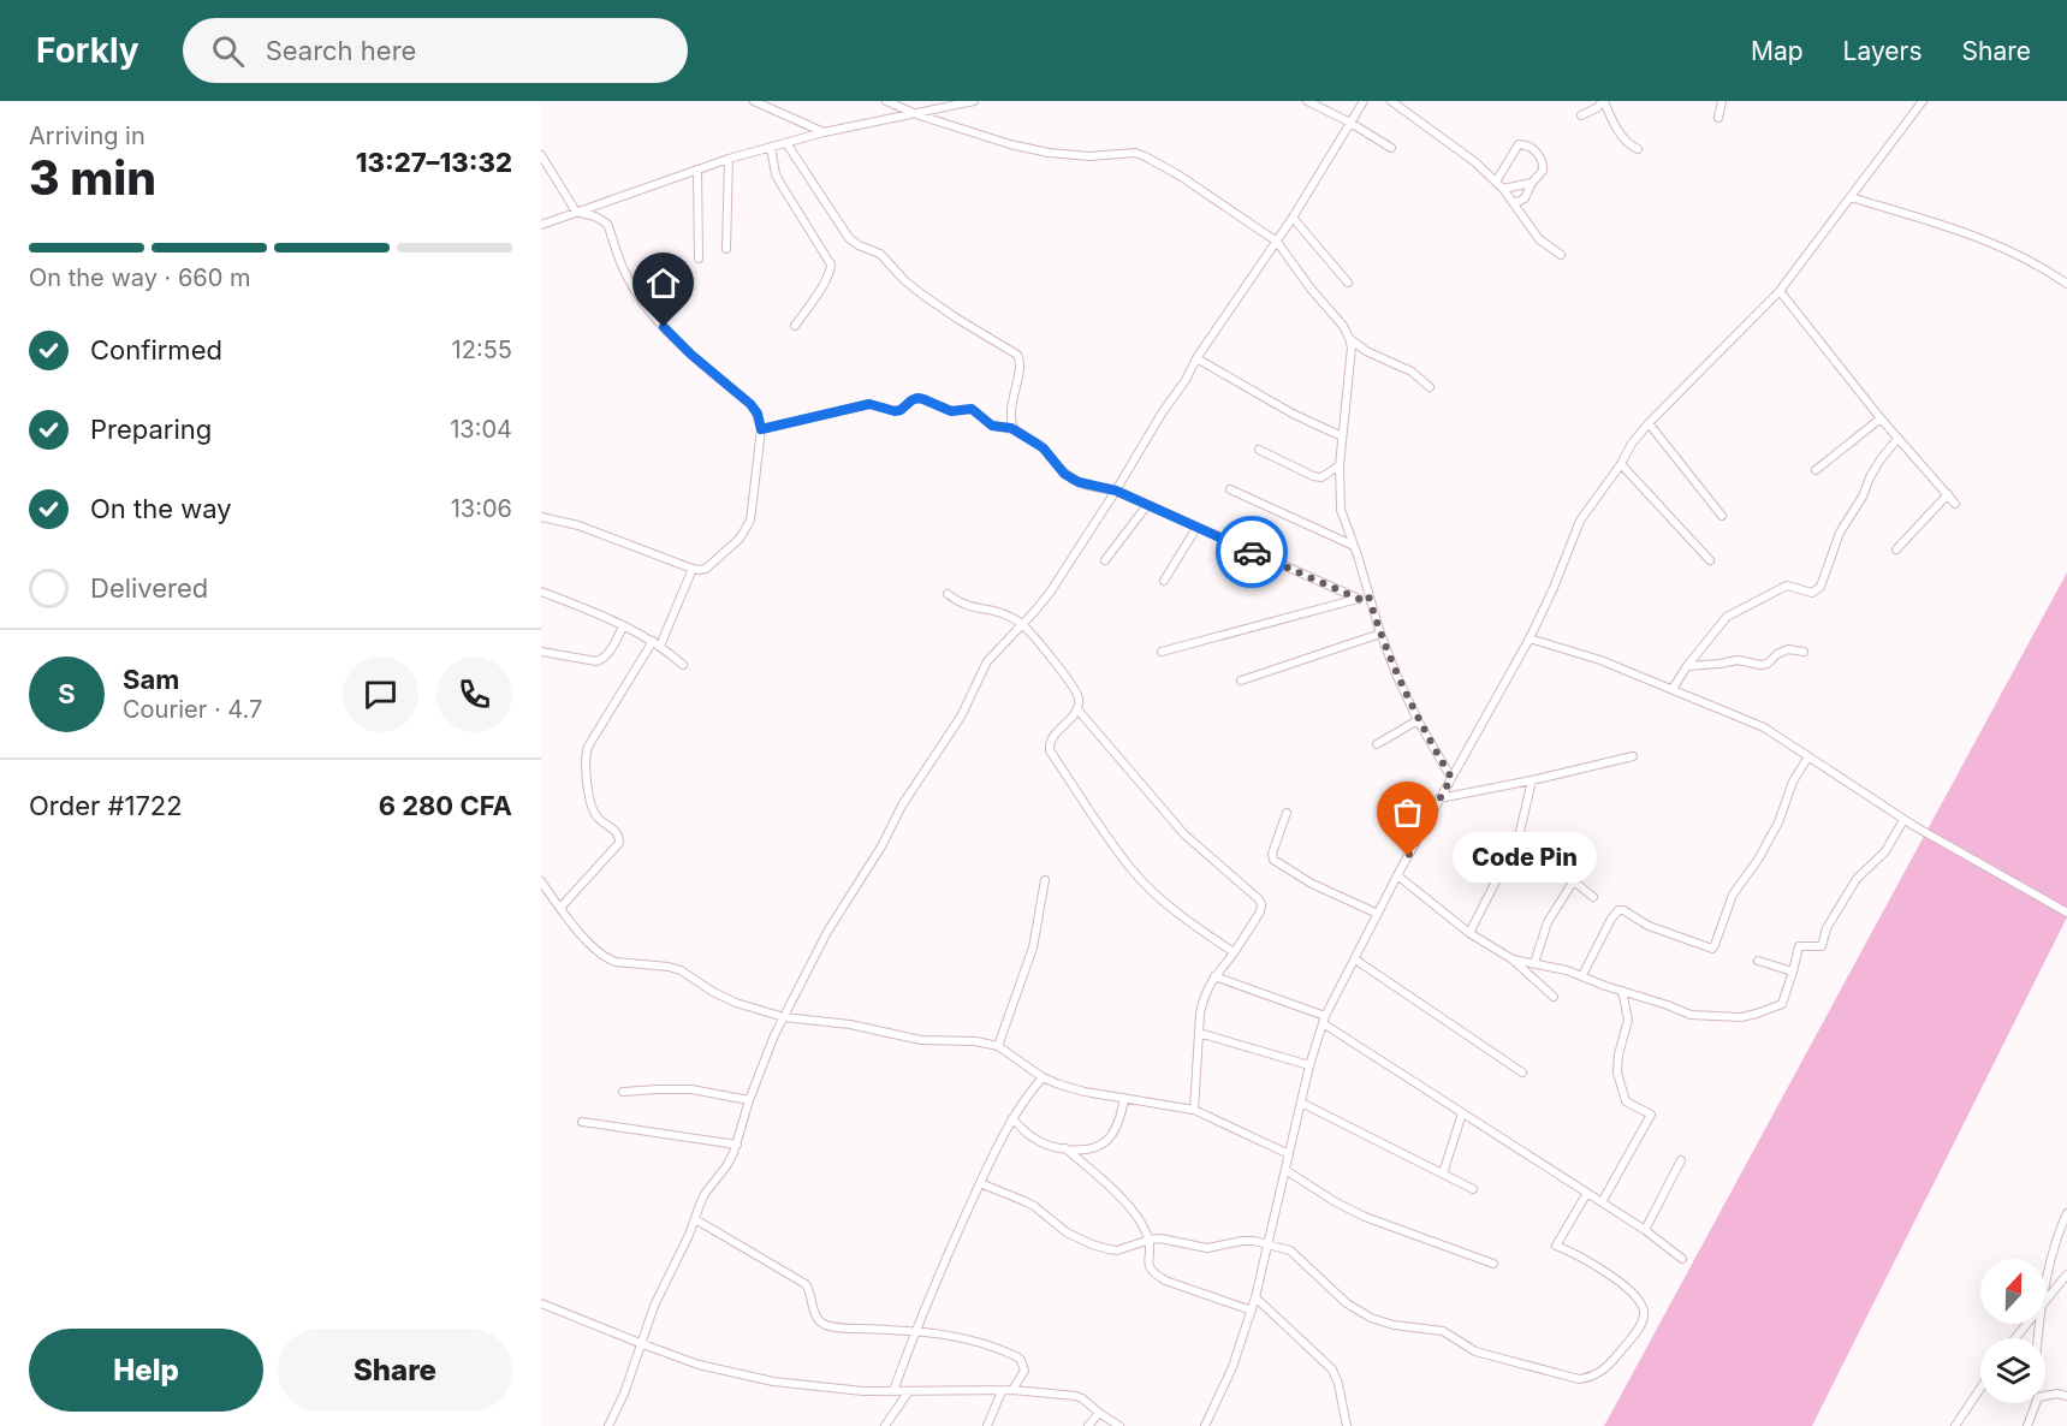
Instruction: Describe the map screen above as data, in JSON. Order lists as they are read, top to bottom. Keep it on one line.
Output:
{"places":["Code Pin"],"north":"top","page":{"header":"Forkly","search":"Search here","nav":["Map","Layers","Share"],"heading":["3 min","Arriving in","13:27–13:32"],"panel":["Sam","Courier · 4.7","Order #1722","6 280 CFA"],"bar":"On the way · 660 m","list":[["Confirmed","12:55"],["Preparing","13:04"],["On the way","13:06"],"Delivered"],"round":"S","bubble":"Code Pin","buttons":["Help","Share"]}}
